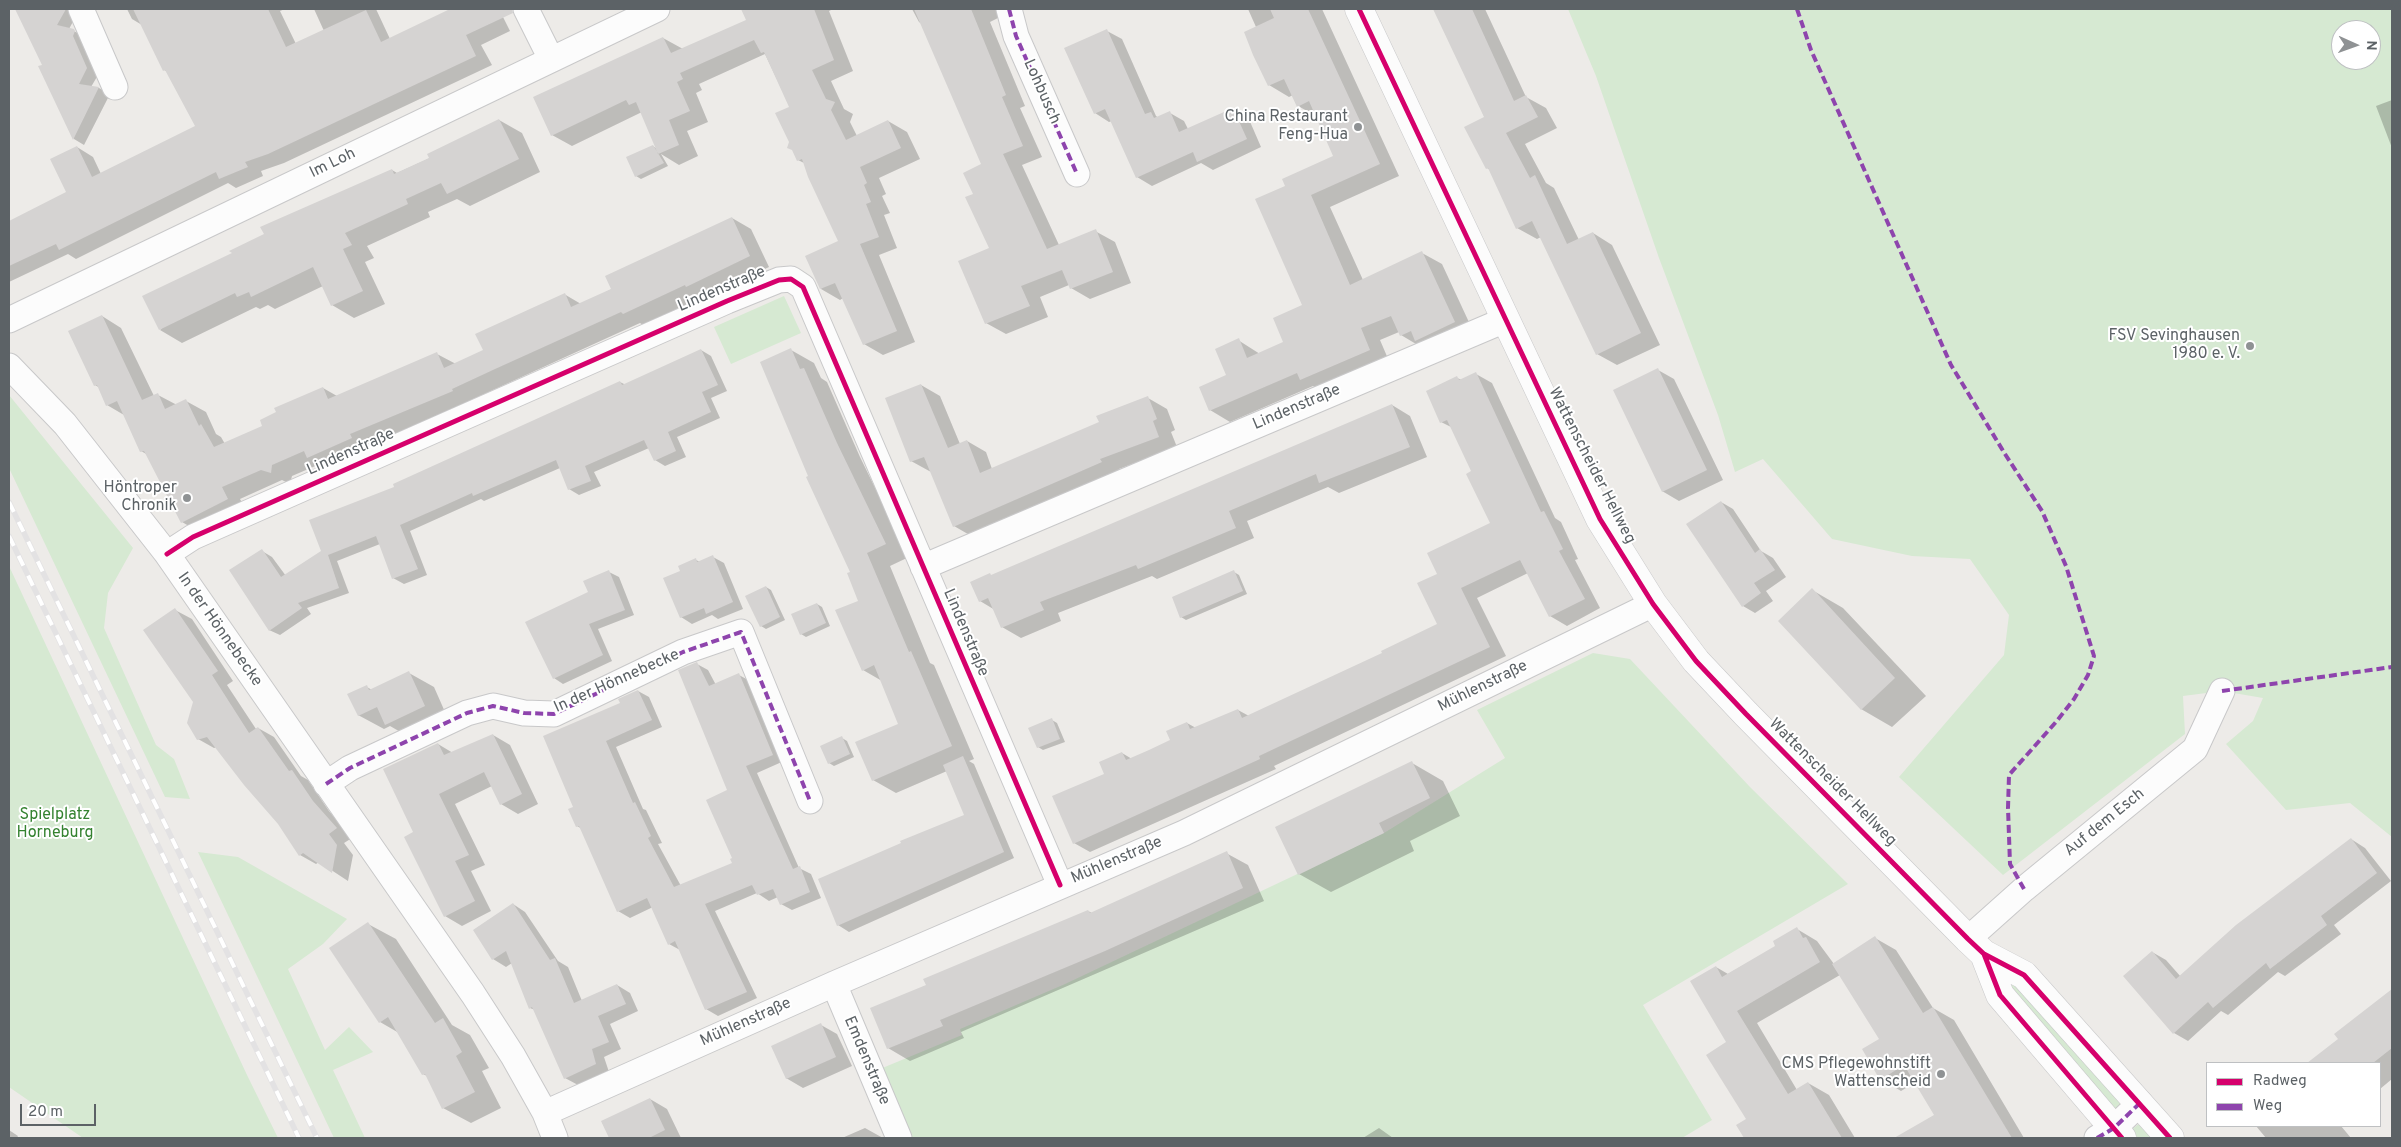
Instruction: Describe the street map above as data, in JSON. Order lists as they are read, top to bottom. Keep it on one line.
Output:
{"streets":{"main road":["Wattenscheider Hellweg"],"street":["Lohbusch","Im Loh","Lindenstraße","In der Hönnebecke","Mühlenstraße","Auf dem Esch","Emdenstraße"]},"crossings":[["Lindenstraße","Wattenscheider Hellweg"],["Lindenstraße","In der Hönnebecke"],["Lindenstraße","Mühlenstraße"],["Wattenscheider Hellweg","Mühlenstraße"],["Wattenscheider Hellweg","Auf dem Esch"],["In der Hönnebecke","Mühlenstraße"],["Mühlenstraße","Emdenstraße"]],"parks":["Spielplatz Horneburg"],"places":["China Restaurant Feng-Hua","FSV Sevinghausen 1980 e. V.","Höntroper Chronik","CMS Pflegewohnstift Wattenscheid"],"legend":["Radweg","Weg"],"scale_bar":"20 m","north":"right"}
